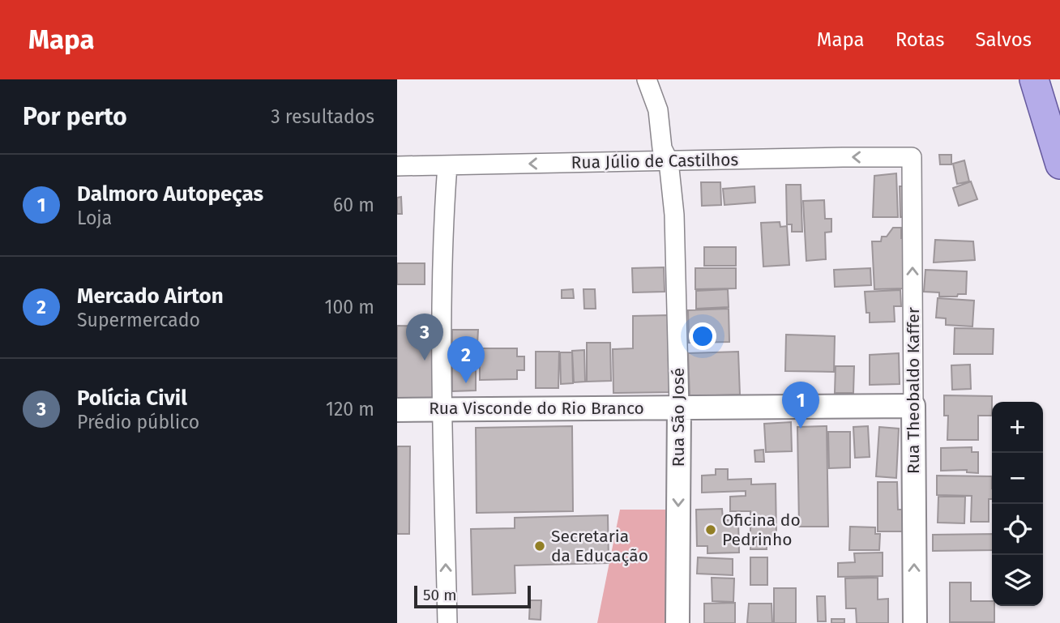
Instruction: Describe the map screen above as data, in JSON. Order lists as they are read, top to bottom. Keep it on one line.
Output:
{"streets":{"street":["Rua Júlio de Castilhos","Rua Theobaldo Kaffer","Rua Visconde do Rio Branco","Rua São José"]},"crossings":[["Rua Júlio de Castilhos","Rua Theobaldo Kaffer"],["Rua Júlio de Castilhos","Rua São José"],["Rua Theobaldo Kaffer","Rua Visconde do Rio Branco"],["Rua Visconde do Rio Branco","Rua São José"]],"one_way":["Rua Júlio de Castilhos","Rua Theobaldo Kaffer","Rua São José"],"places":["Oficina do Pedrinho","Secretaria da Educação"],"scale_bar":"50 m","page":{"header":"Mapa","nav":["Mapa","Rotas","Salvos"],"heading":["Por perto","3 resultados"],"list":[{"mark":"1","name":"Dalmoro Autopeças","note":"Loja","value":"60 m"},{"mark":"2","name":"Mercado Airton","note":"Supermercado","value":"100 m"},{"mark":"3","name":"Polícia Civil","note":"Prédio público","value":"120 m"}],"pins":["3","2","1"],"map_buttons":["+","−"],"scale":"50 m"}}
